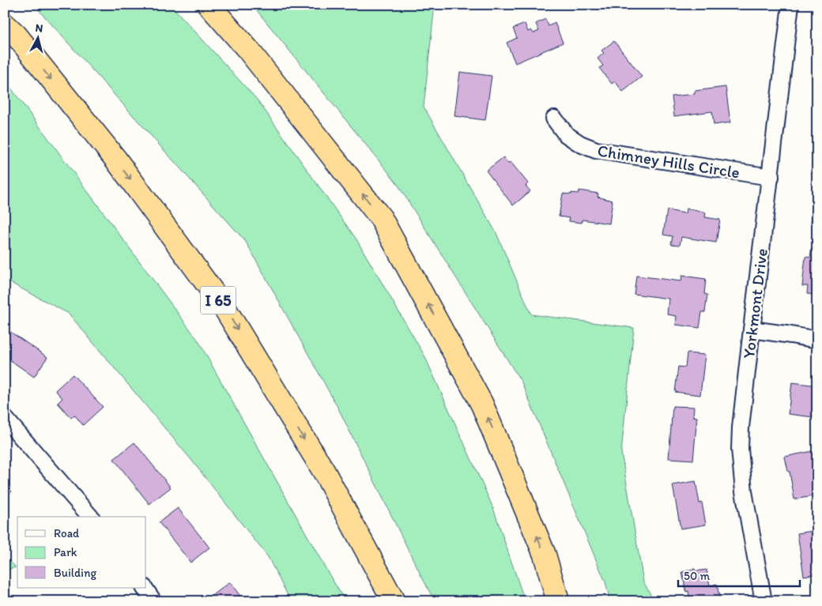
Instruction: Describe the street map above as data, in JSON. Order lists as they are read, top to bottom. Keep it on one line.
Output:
{"streets":{"highway":["I 65"],"street":["Chimney Hills Circle","Yorkmont Drive"]},"crossings":[["Chimney Hills Circle","Yorkmont Drive"]],"legend":["Road","Park","Building"],"scale_bar":"50 m","north":"top"}
